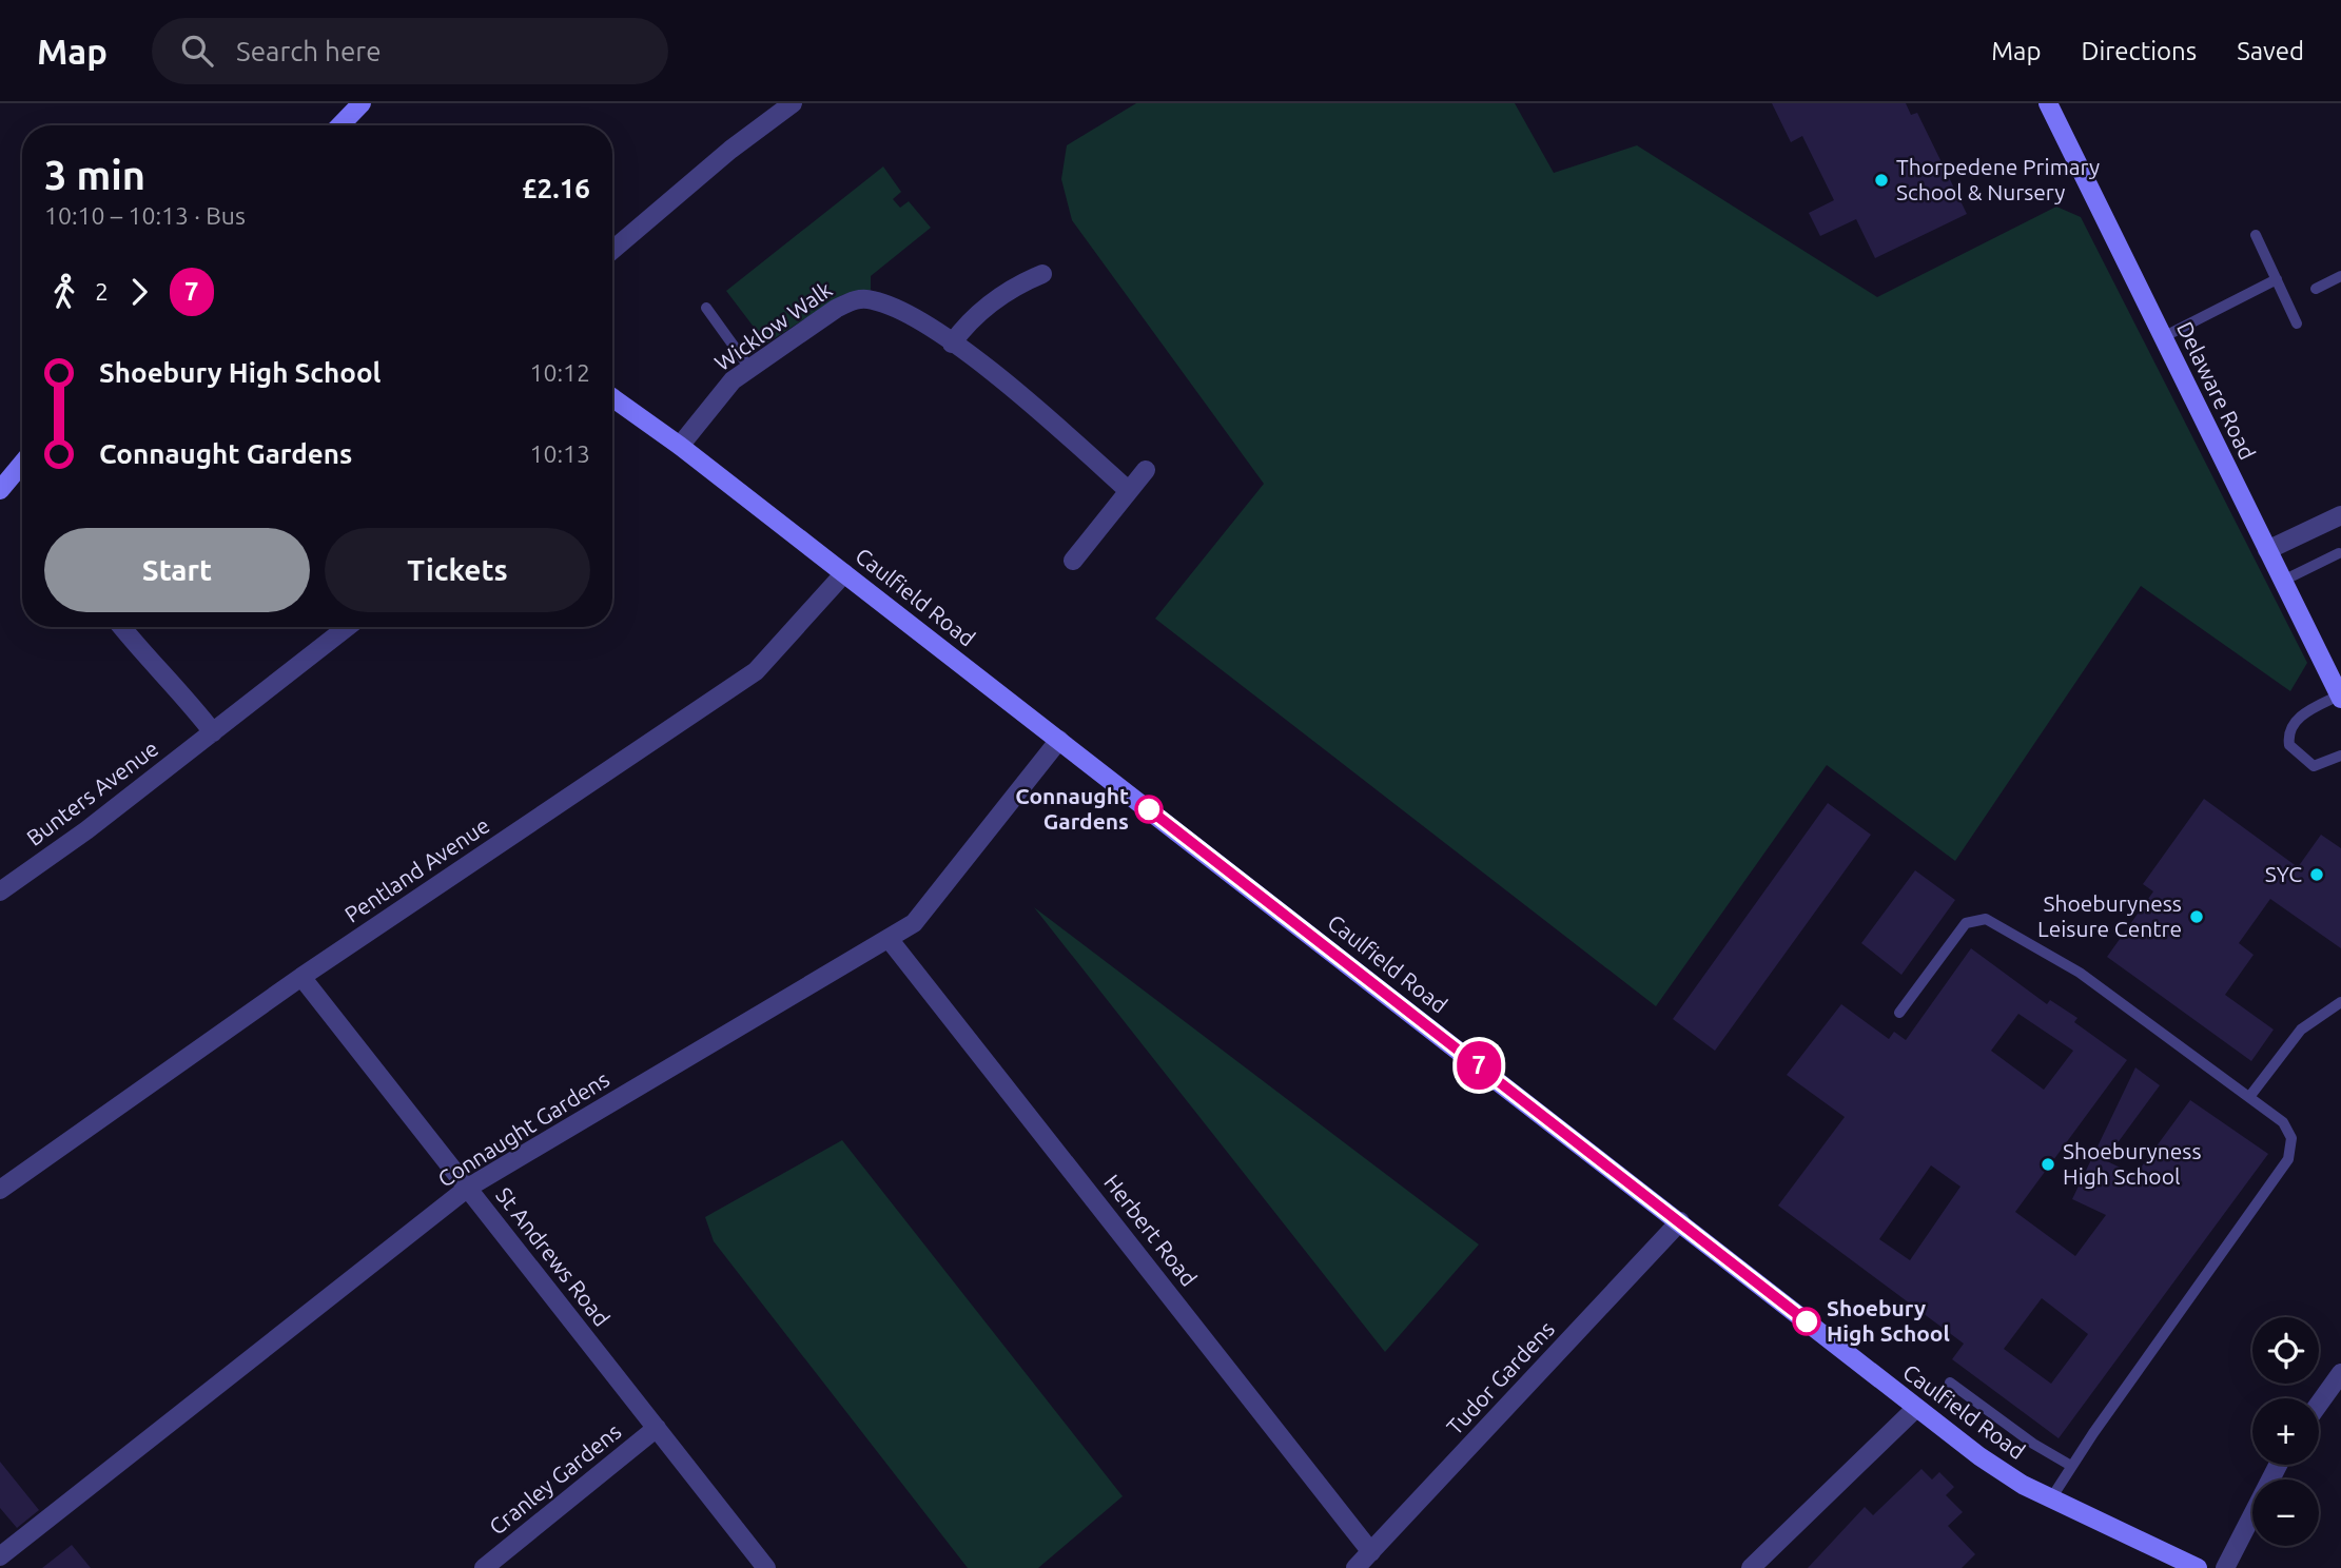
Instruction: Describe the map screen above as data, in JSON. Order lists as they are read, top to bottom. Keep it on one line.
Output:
{"streets":{"street":["Wicklow Walk","Delaware Road","Caulfield Road","Bunters Avenue","Pentland Avenue","Connaught Gardens","Herbert Road","St Andrews Road","Tudor Gardens","Cranley Gardens"]},"crossings":[["Wicklow Walk","Caulfield Road"],["Caulfield Road","Pentland Avenue"],["Caulfield Road","Connaught Gardens"],["Caulfield Road","Tudor Gardens"],["Pentland Avenue","St Andrews Road"],["Connaught Gardens","Herbert Road"],["Connaught Gardens","St Andrews Road"],["Herbert Road","Tudor Gardens"],["St Andrews Road","Cranley Gardens"]],"places":["Thorpedene Primary School & Nursery","Connaught Gardens","SYC","Shoeburyness Leisure Centre","Shoeburyness High School","Shoebury High School"],"lines":["bus line 7"],"page":{"header":"Map","search":"Search here","nav":["Map","Directions","Saved"],"on_map":"7","heading":["3 min","10:10 – 10:13 · Bus","£2.16"],"legs":["2","7"],"list":[{"name":"Shoebury High School","value":"10:12"},{"name":"Connaught Gardens","value":"10:13"}],"buttons":["Start","Tickets"],"map_buttons":["+","−"]}}
